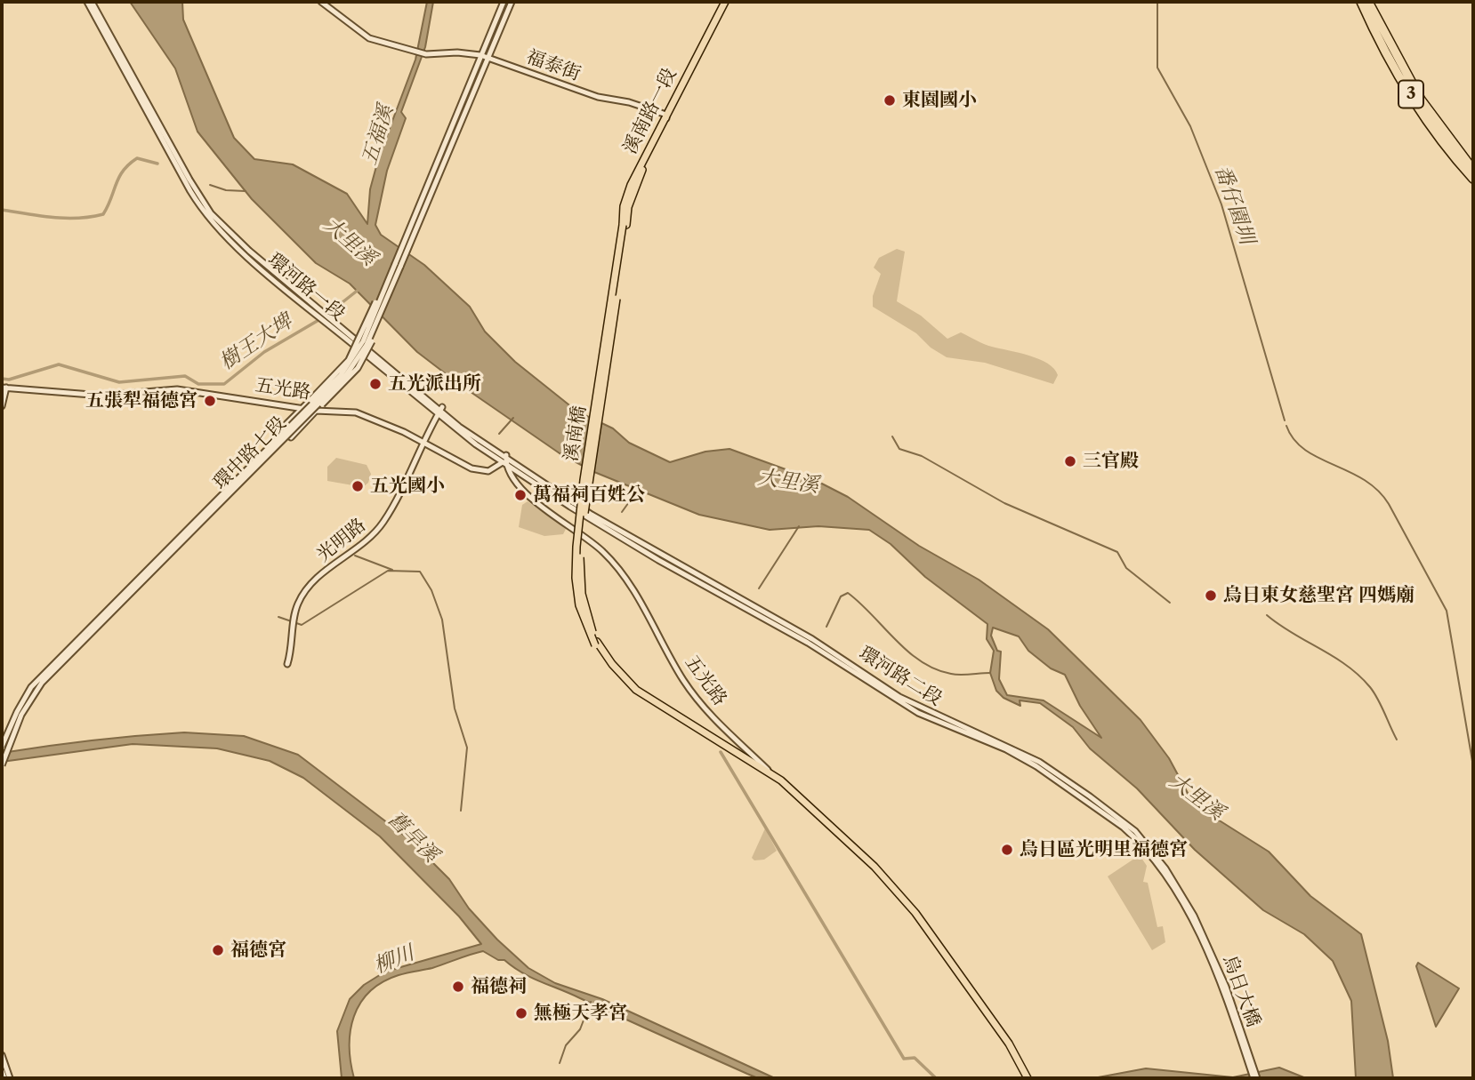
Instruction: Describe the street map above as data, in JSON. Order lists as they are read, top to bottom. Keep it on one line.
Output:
{"streets":{"highway":["3"],"main road":["溪南路一段","五光路","溪南橋"],"street":["福泰街","環河路一段","環中路七段","光明路","環河路二段","烏日大橋"]},"crossings":[["福泰街","溪南路一段"],["福泰街","環中路七段"],["溪南路一段","溪南橋"],["環河路一段","五光路"],["環河路一段","光明路"],["環河路一段","環河路二段"],["五光路","溪南橋"],["五光路","光明路"],["環河路二段","烏日大橋"]],"water":["五福溪","番仔園圳","大里溪","樹王大埤","舊旱溪","柳川"],"places":["東園國小","五光派出所","五張犁福德宮","三官殿","五光國小","萬福祠百姓公","烏日東女慈聖宮 四媽廟","烏日區光明里福德宮","福德宮","福德祠","無極天孝宮"]}
